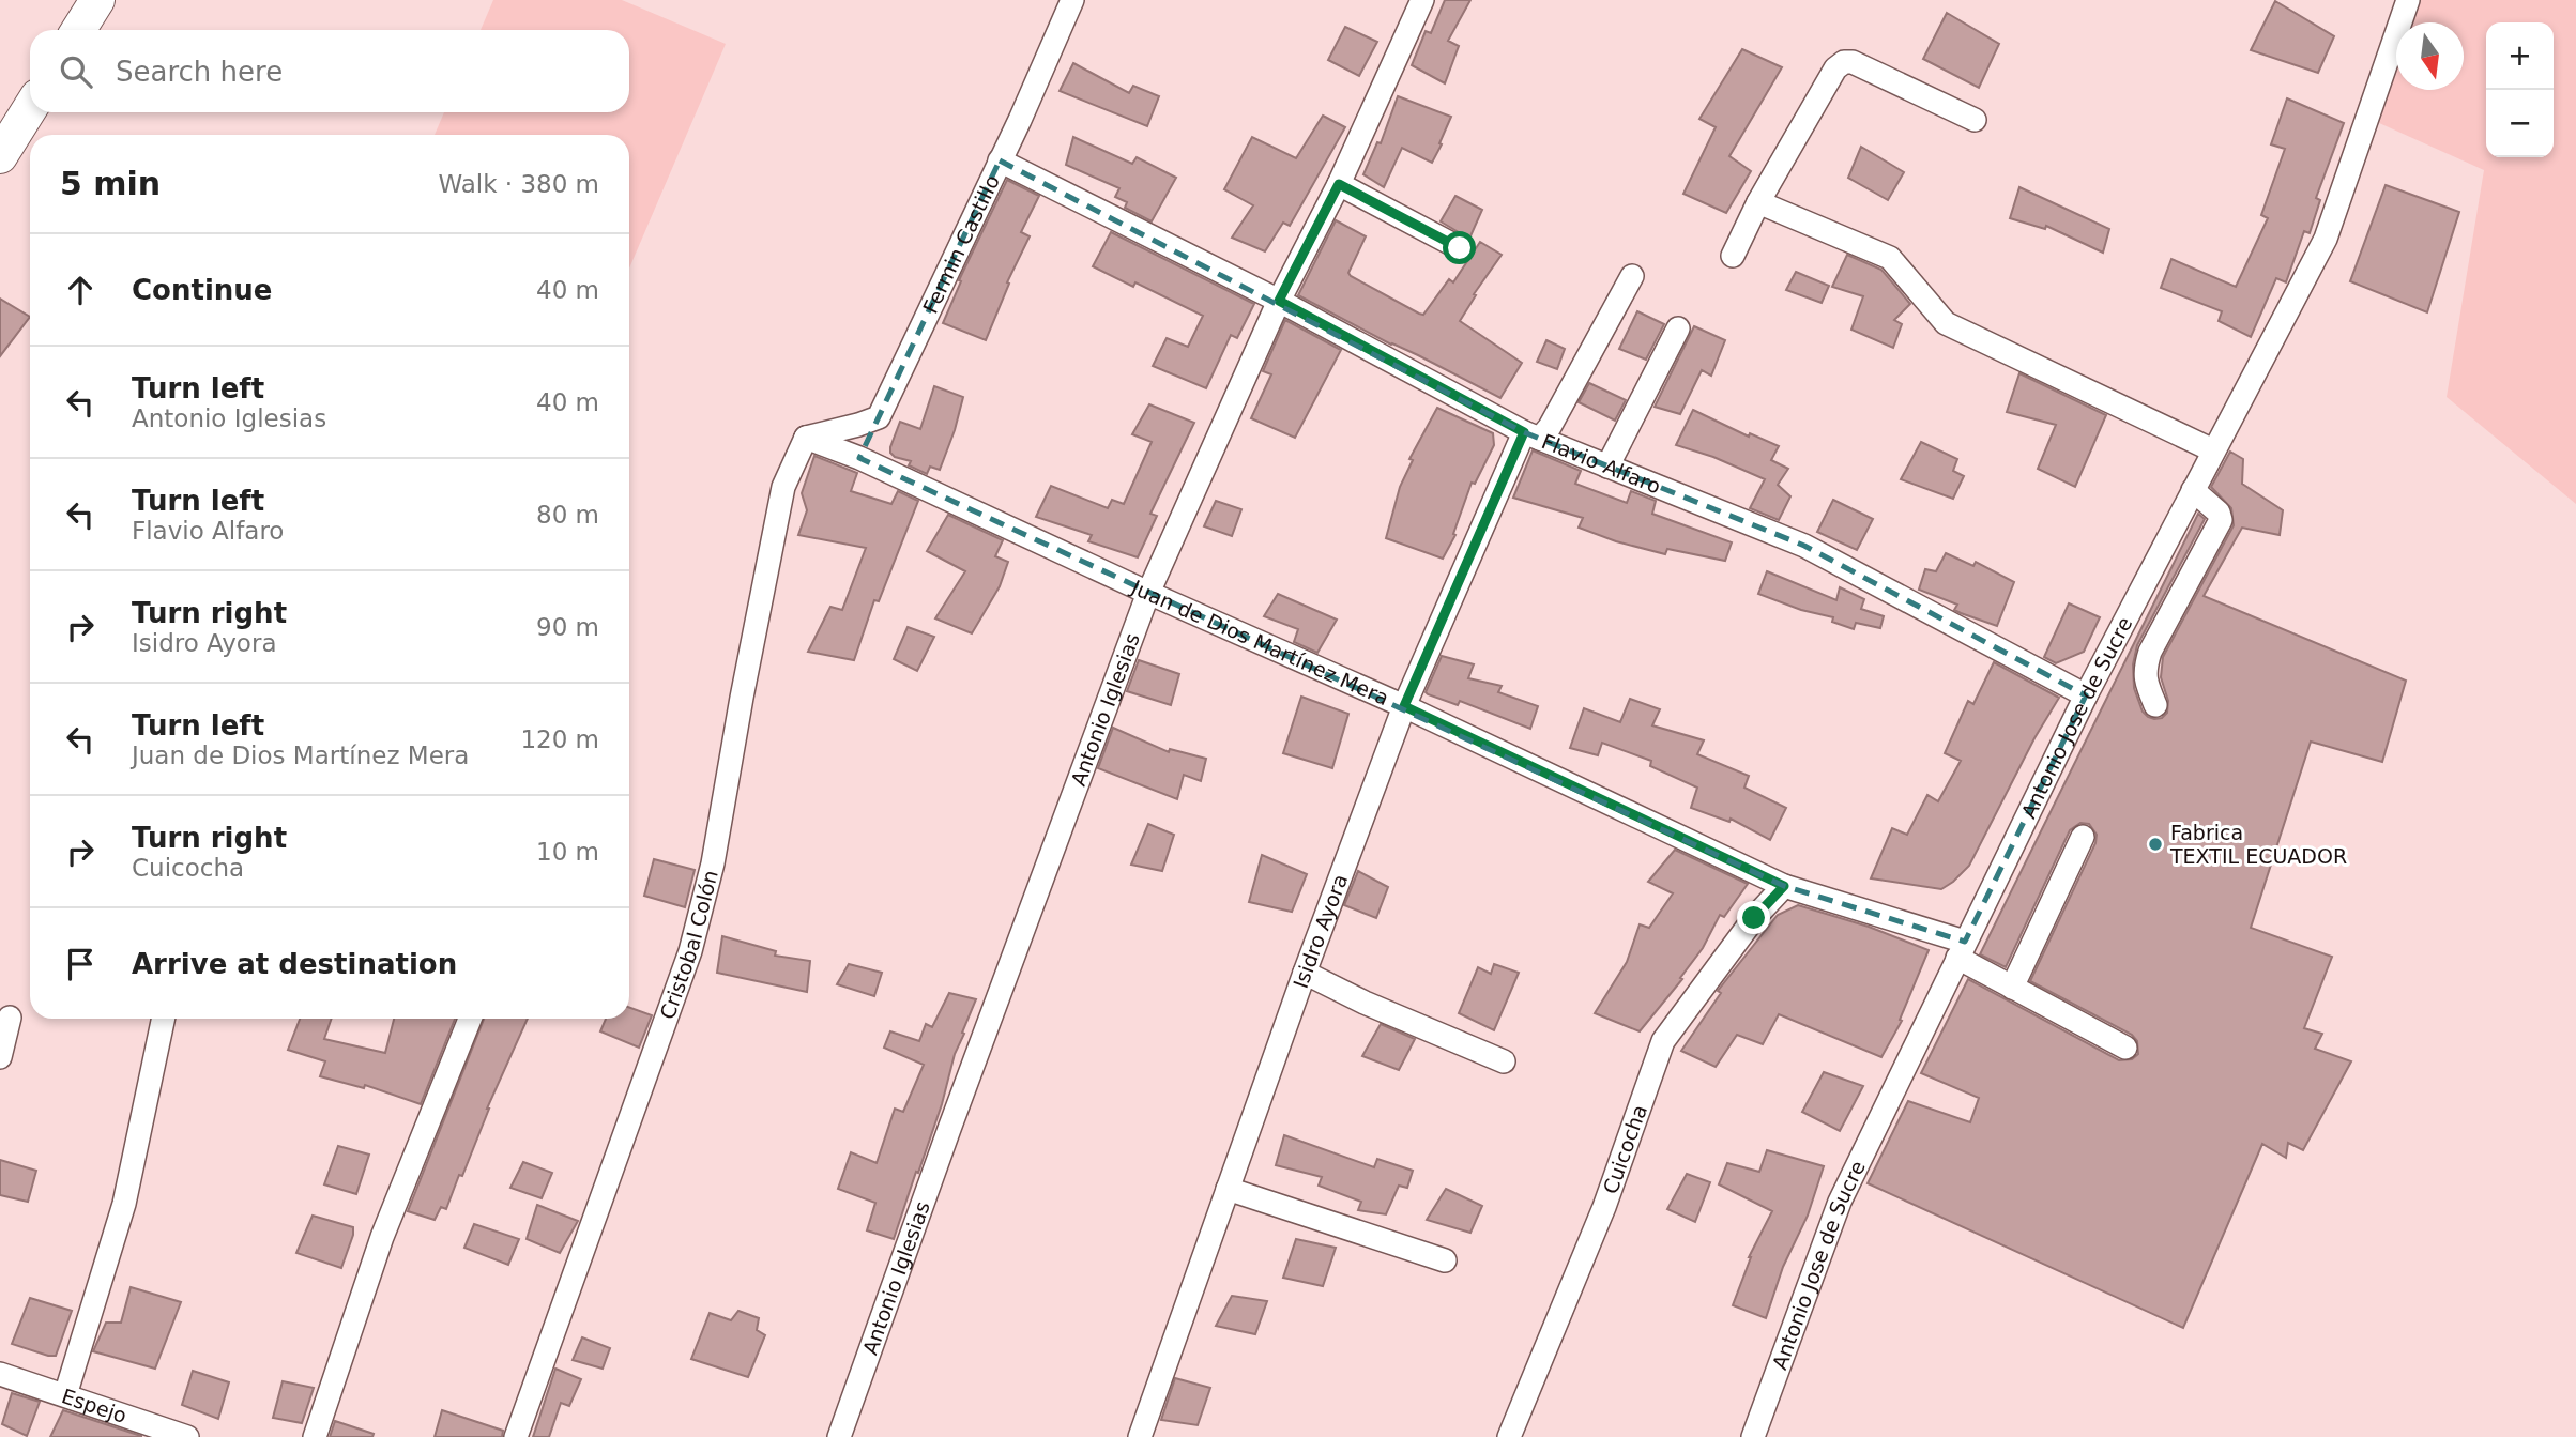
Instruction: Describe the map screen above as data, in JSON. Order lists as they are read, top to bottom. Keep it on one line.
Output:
{"streets":{"street":["Fermin Castillo","Flavio Alfaro","Juan de Dios Martínez Mera","Antonio Iglesias","Antonio Jose de Sucre","Isidro Ayora","Cristobal Colón","Cuicocha","Espejo"]},"crossings":[["Fermin Castillo","Flavio Alfaro"],["Fermin Castillo","Juan de Dios Martínez Mera"],["Flavio Alfaro","Antonio Iglesias"],["Flavio Alfaro","Antonio Jose de Sucre"],["Flavio Alfaro","Isidro Ayora"],["Juan de Dios Martínez Mera","Antonio Iglesias"],["Juan de Dios Martínez Mera","Antonio Jose de Sucre"],["Juan de Dios Martínez Mera","Isidro Ayora"],["Juan de Dios Martínez Mera","Cristobal Colón"],["Juan de Dios Martínez Mera","Cuicocha"]],"places":["Fabrica TEXTIL ECUADOR"],"north":"bottom","page":{"map_buttons":["+","−"],"search":"Search here","heading":["5 min","Walk · 380 m"],"list":[["Continue","40 m"],["Turn left","Antonio Iglesias","40 m"],["Turn left","Flavio Alfaro","80 m"],["Turn right","Isidro Ayora","90 m"],["Turn left","Juan de Dios Martínez Mera","120 m"],["Turn right","Cuicocha","10 m"],"Arrive at destination"]}}
